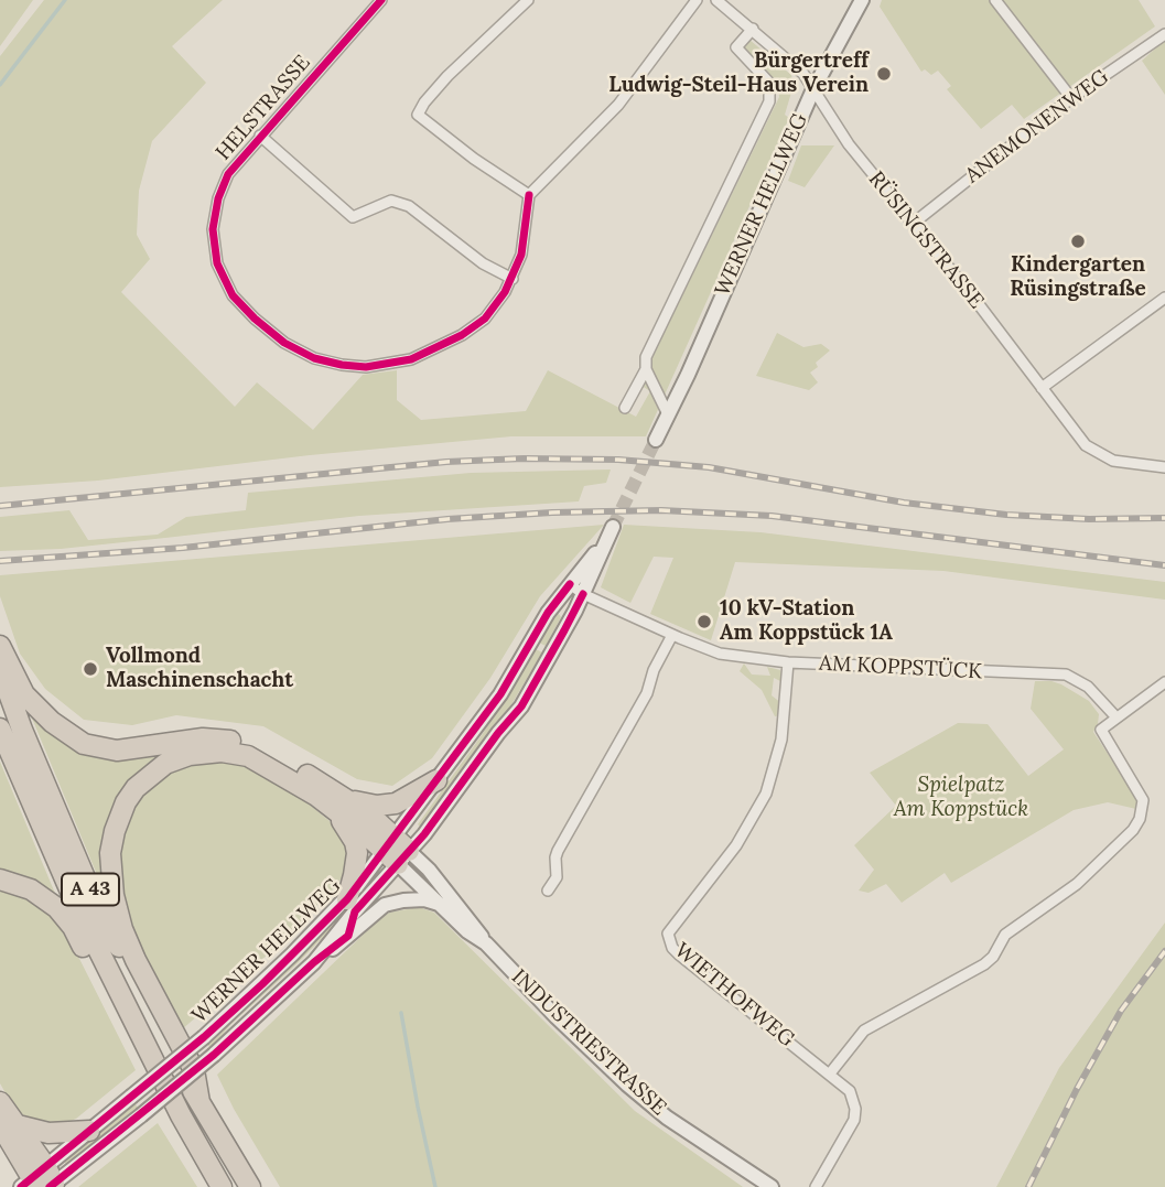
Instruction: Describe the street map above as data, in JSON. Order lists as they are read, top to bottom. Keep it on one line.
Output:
{"streets":{"highway":["A 43"],"main road":["WERNER HELLWEG","INDUSTRIESTRASSE"],"street":["HELSTRASSE","ANEMONENWEG","RÜSINGSTRASSE","AM KOPPSTÜCK","WIETHOFWEG"]},"crossings":[["ANEMONENWEG","RÜSINGSTRASSE"],["WERNER HELLWEG","RÜSINGSTRASSE"],["WERNER HELLWEG","AM KOPPSTÜCK"],["WERNER HELLWEG","INDUSTRIESTRASSE"],["AM KOPPSTÜCK","WIETHOFWEG"]],"parks":["Spielpatz Am Koppstück"],"places":["Bürgertreff Ludwig-Steil-Haus Verein","Kindergarten Rüsingstraße","10 kV-Station Am Koppstück 1A","Vollmond Maschinenschacht"]}
